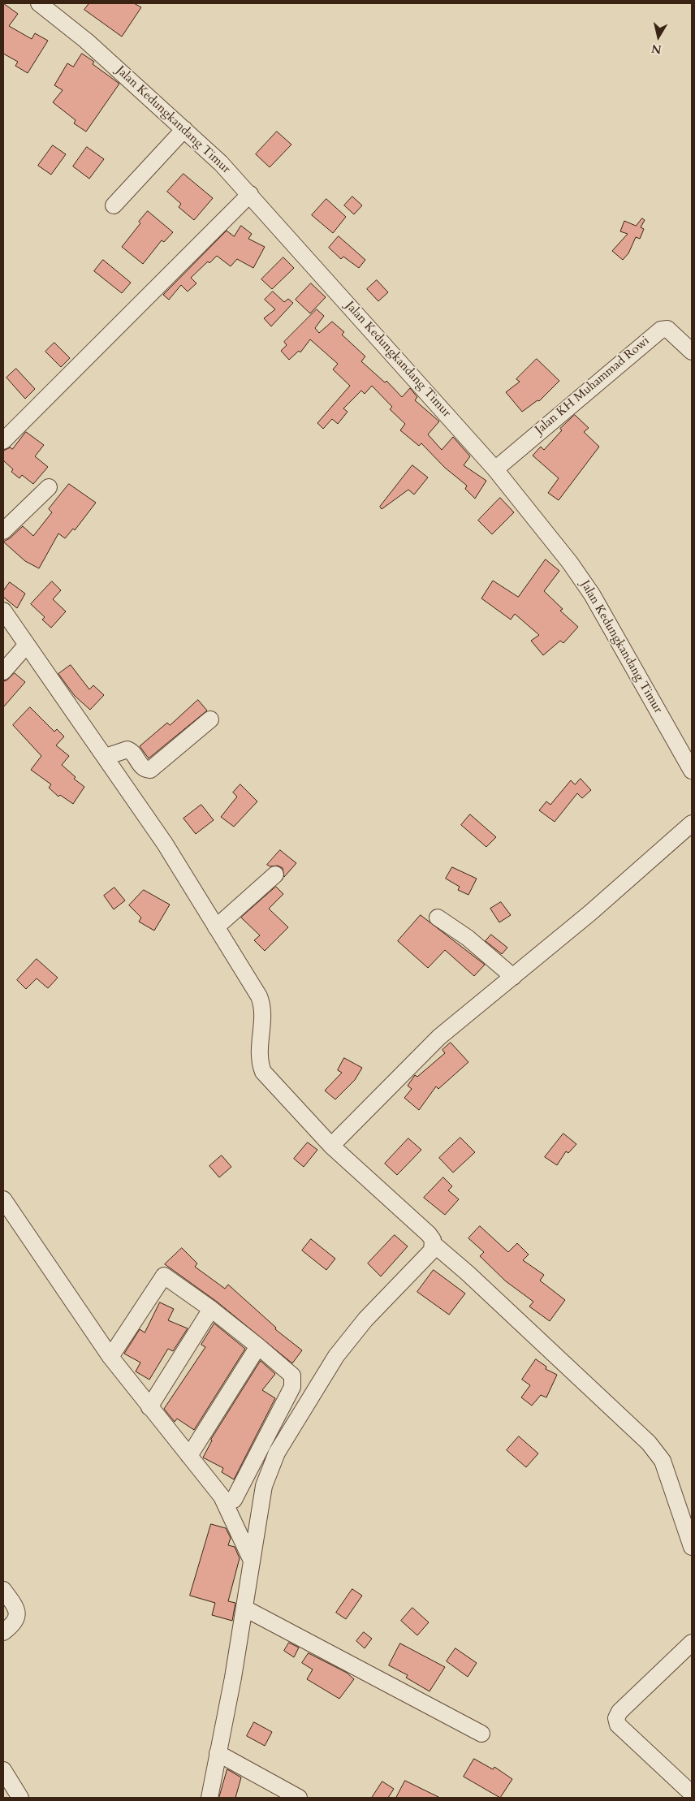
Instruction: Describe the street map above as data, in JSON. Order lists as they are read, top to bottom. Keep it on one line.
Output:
{"streets":{"street":["Jalan Kedungkandang Timur","Jalan KH Muhammad Rowi"]},"crossings":[["Jalan Kedungkandang Timur","Jalan KH Muhammad Rowi"]],"north":"bottom"}
